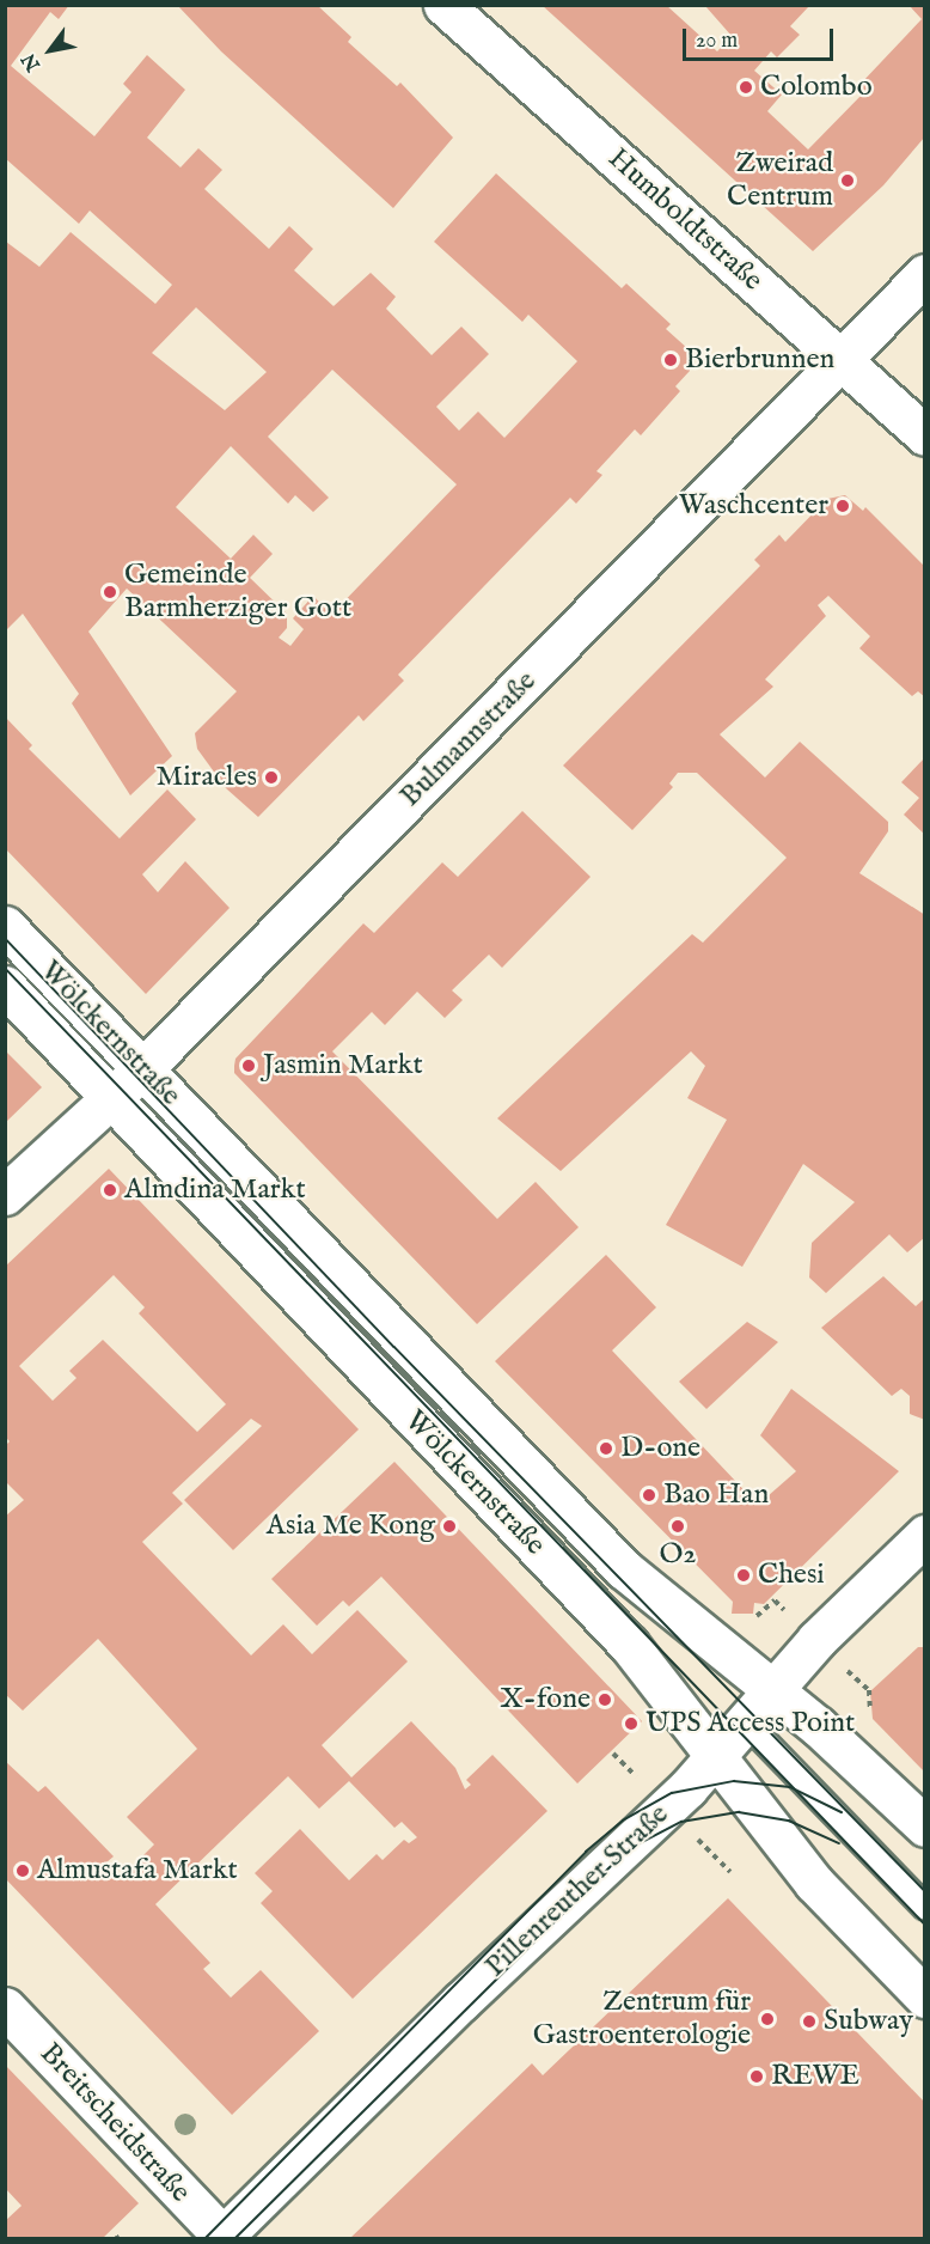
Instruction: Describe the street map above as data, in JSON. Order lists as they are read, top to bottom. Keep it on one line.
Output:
{"streets":{"main road":["Humboldtstraße","Bulmannstraße","Wölckernstraße","Pillenreuther Straße","Breitscheidstraße"]},"crossings":[["Humboldtstraße","Bulmannstraße"],["Bulmannstraße","Wölckernstraße"],["Wölckernstraße","Pillenreuther Straße"],["Pillenreuther Straße","Breitscheidstraße"]],"places":["Colombo","Zweirad Centrum","Bierbrunnen","Waschcenter","Gemeinde Barmherziger Gott","Miracles","Jasmin Markt","Almdina Markt","D-one","Bao Han","Asia Me Kong","O2","Chesi","X-fone","UPS Access Point","Almustafa Markt","Zentrum für Gastroenterologie","Subway","REWE"],"scale_bar":"20 m","north":"bottom left"}
